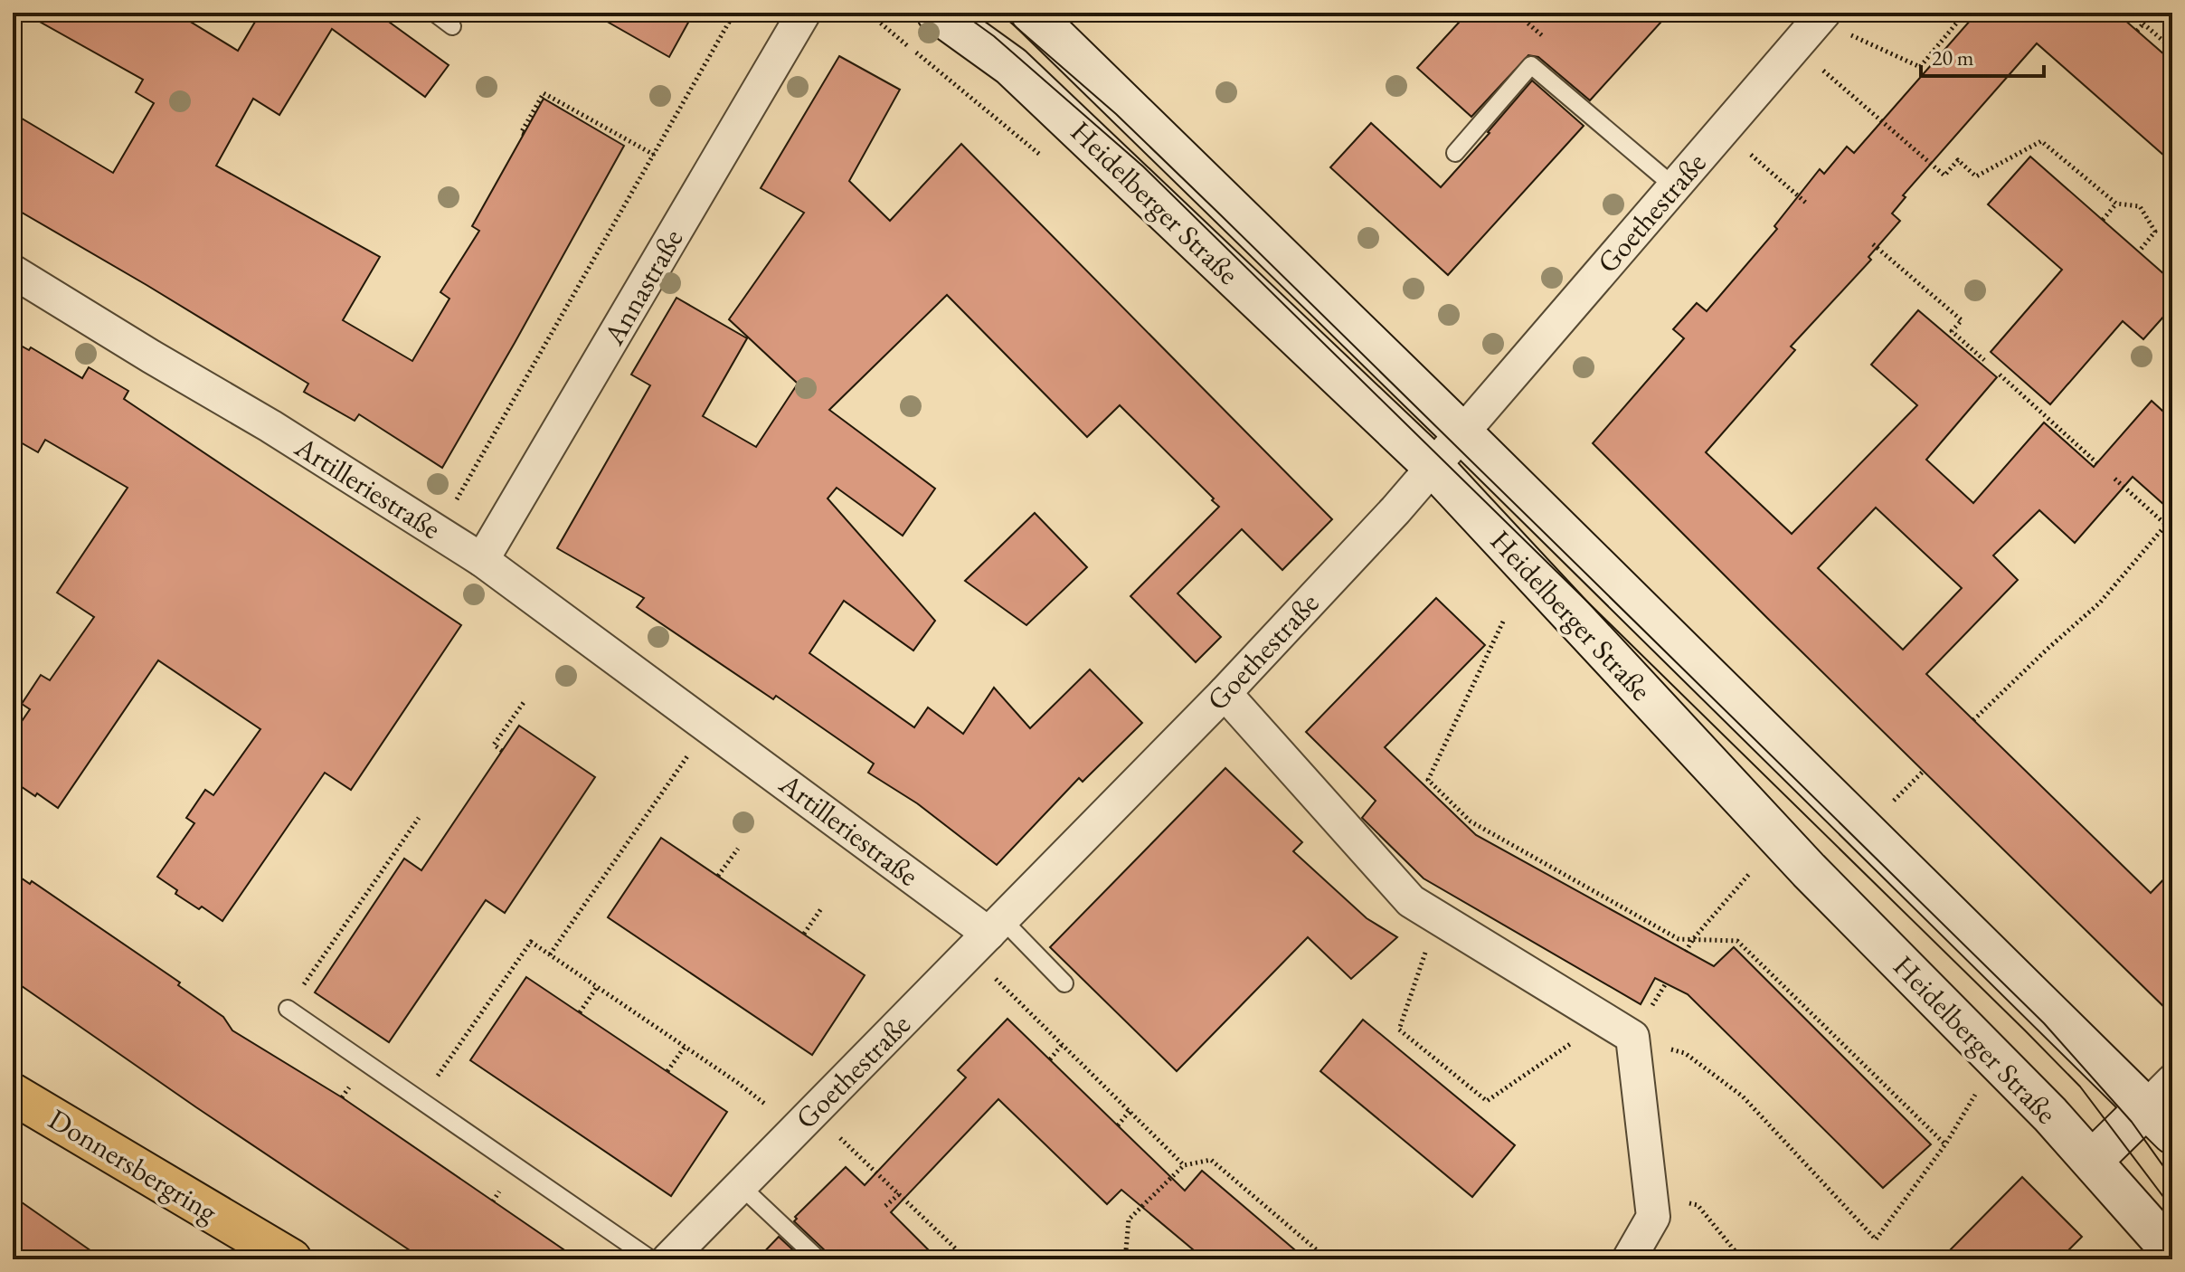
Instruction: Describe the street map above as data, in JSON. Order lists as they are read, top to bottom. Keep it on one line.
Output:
{"streets":{"main road":["Heidelberger Straße","Donnersbergring"],"street":["Goethestraße","Annastraße","Artilleriestraße"]},"crossings":[["Heidelberger Straße","Goethestraße"],["Goethestraße","Artilleriestraße"],["Annastraße","Artilleriestraße"]],"scale_bar":"20 m"}
